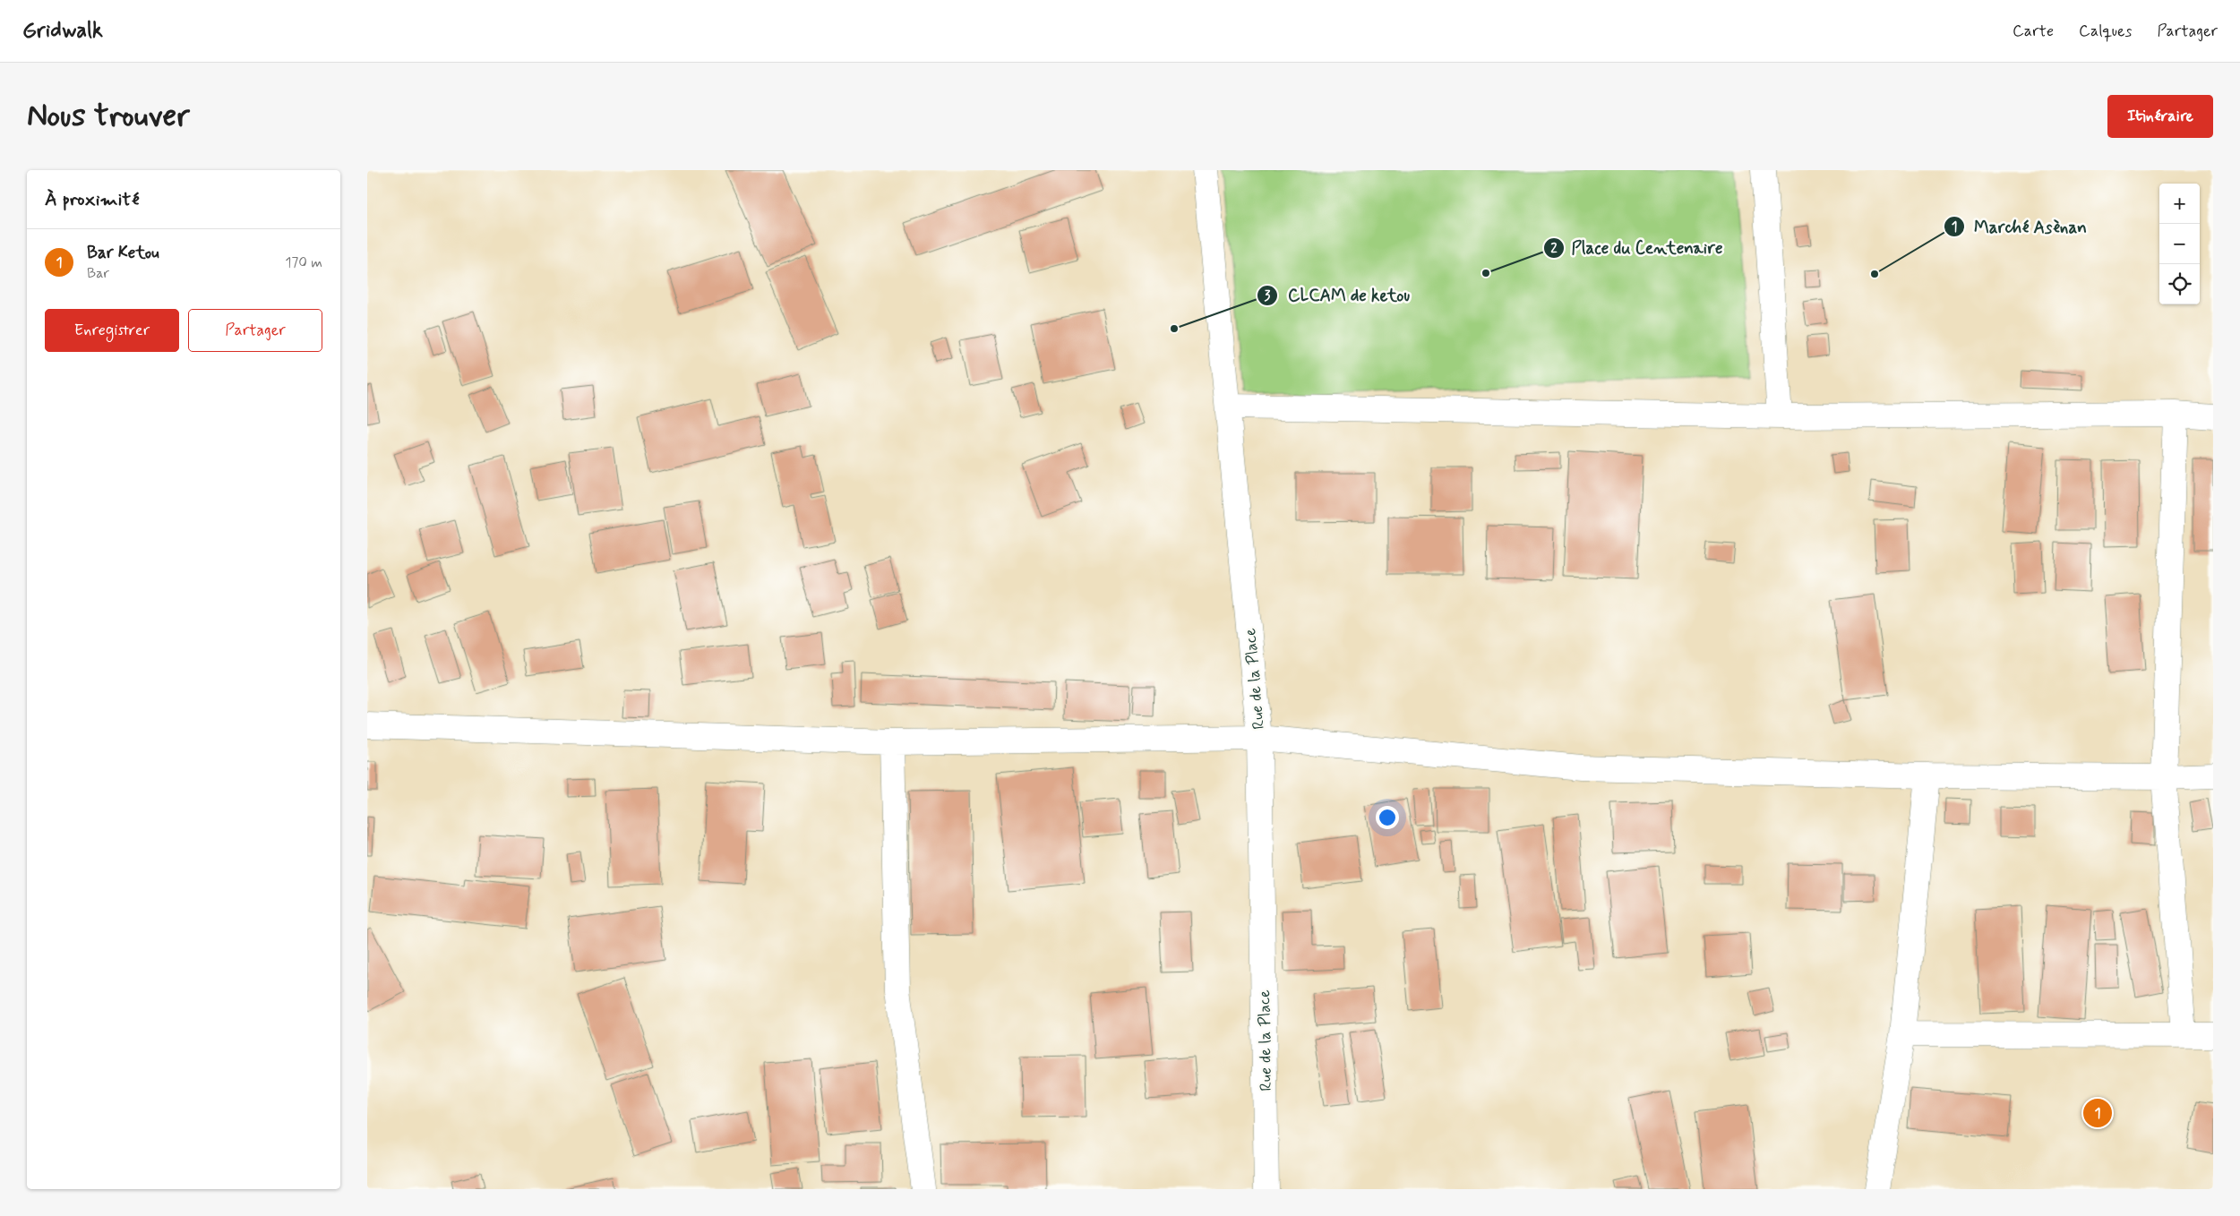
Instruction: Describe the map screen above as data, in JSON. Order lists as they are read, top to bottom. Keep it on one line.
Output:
{"streets":{"street":["Rue de la Place"]},"places":["Place du Centenaire","Marché Asènan","CLCAM de ketou"],"page":{"header":"Gridwalk","nav":["Carte","Calques","Partager"],"buttons":["Itinéraire",["Enregistrer","Partager"]],"title":"Nous trouver","heading":"À proximité","map_buttons":["+","−"],"list":[{"mark":"1","name":"Bar Ketou","note":"Bar","value":"170 m"}],"pins":"1"}}
